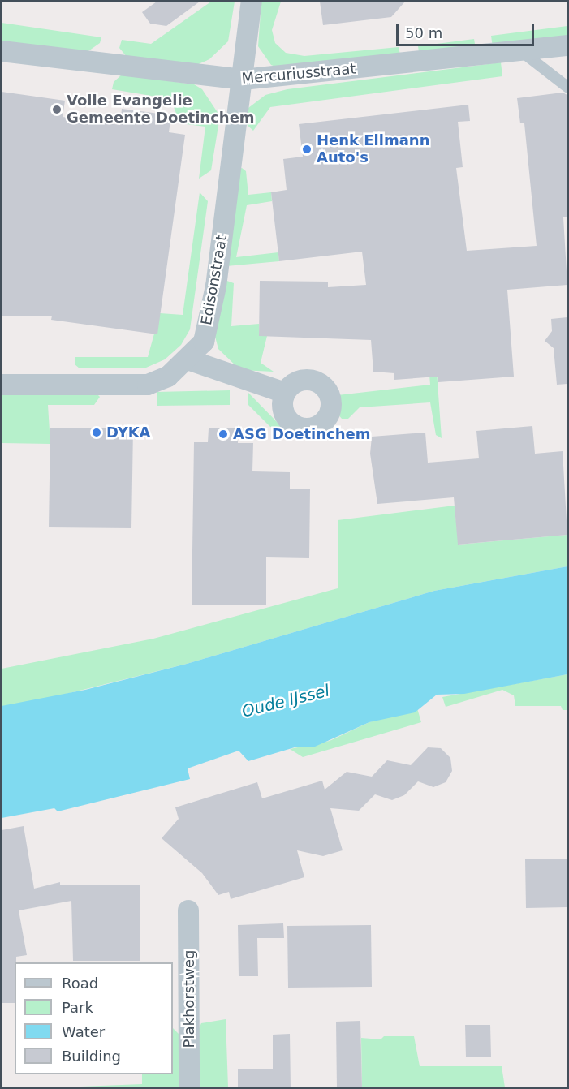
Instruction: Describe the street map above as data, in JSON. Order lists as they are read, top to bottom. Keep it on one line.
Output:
{"streets":{"street":["Mercuriusstraat","Edisonstraat","Plakhorstweg"]},"crossings":[["Mercuriusstraat","Edisonstraat"]],"water":["Oude IJssel"],"places":["Volle Evangelie Gemeente Doetinchem","Henk Ellmann Auto's","DYKA","ASG Doetinchem"],"legend":["Road","Park","Water","Building"],"scale_bar":"50 m"}
